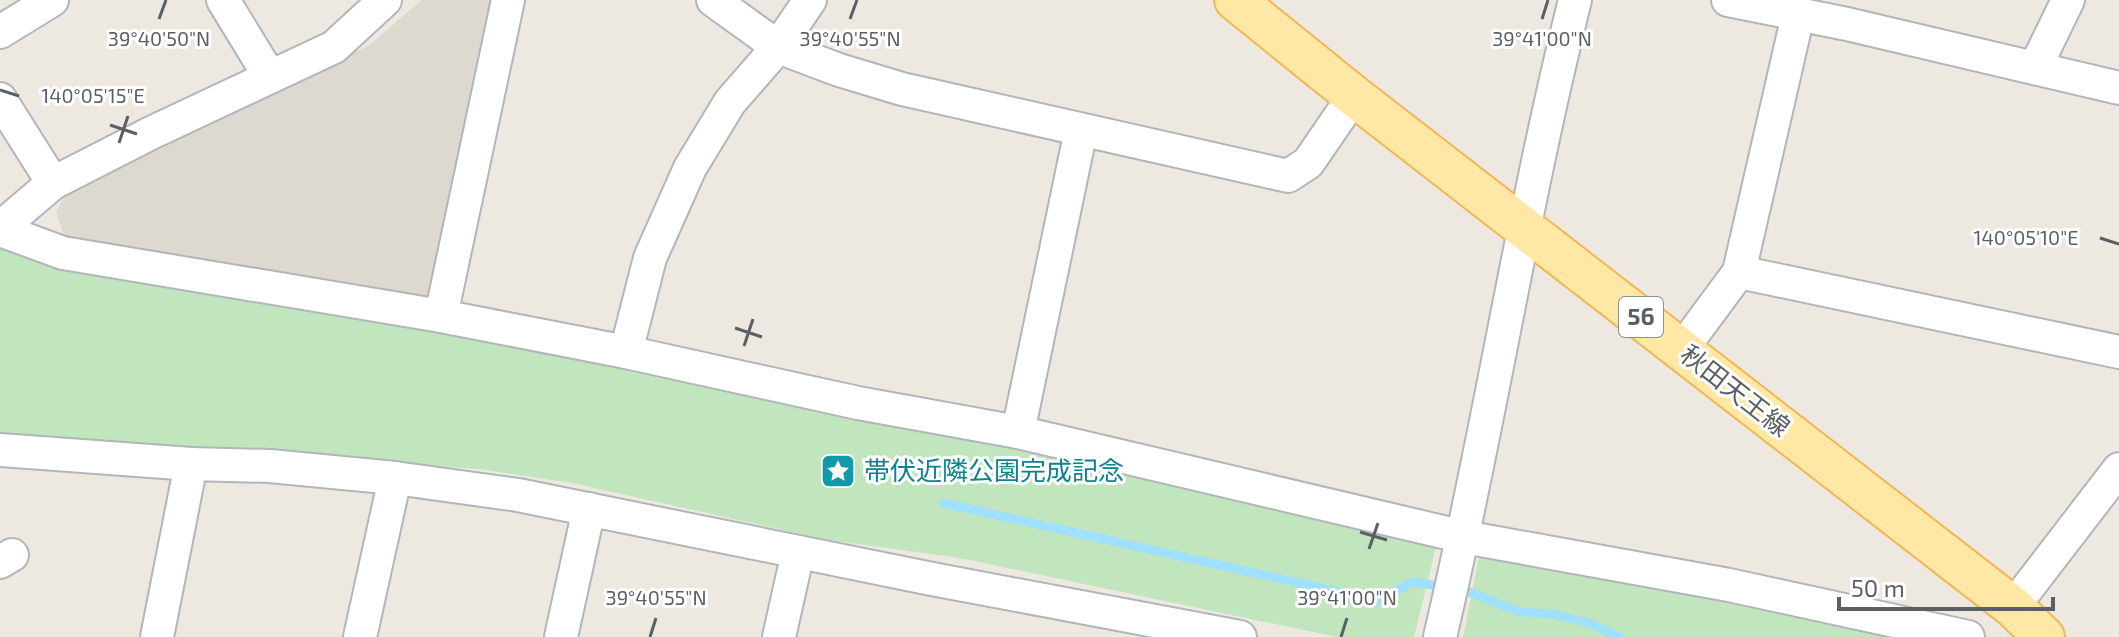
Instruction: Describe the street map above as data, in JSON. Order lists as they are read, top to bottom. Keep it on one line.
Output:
{"streets":{"main road":["56","秋田天王線"]},"places":{"place":["帯伏近隣公園完成記念"]},"scale_bar":"50 m","coordinates":["39°40'50\"N","39°40'55\"N","39°41'00\"N","140°05'15\"E","140°05'10\"E"]}
